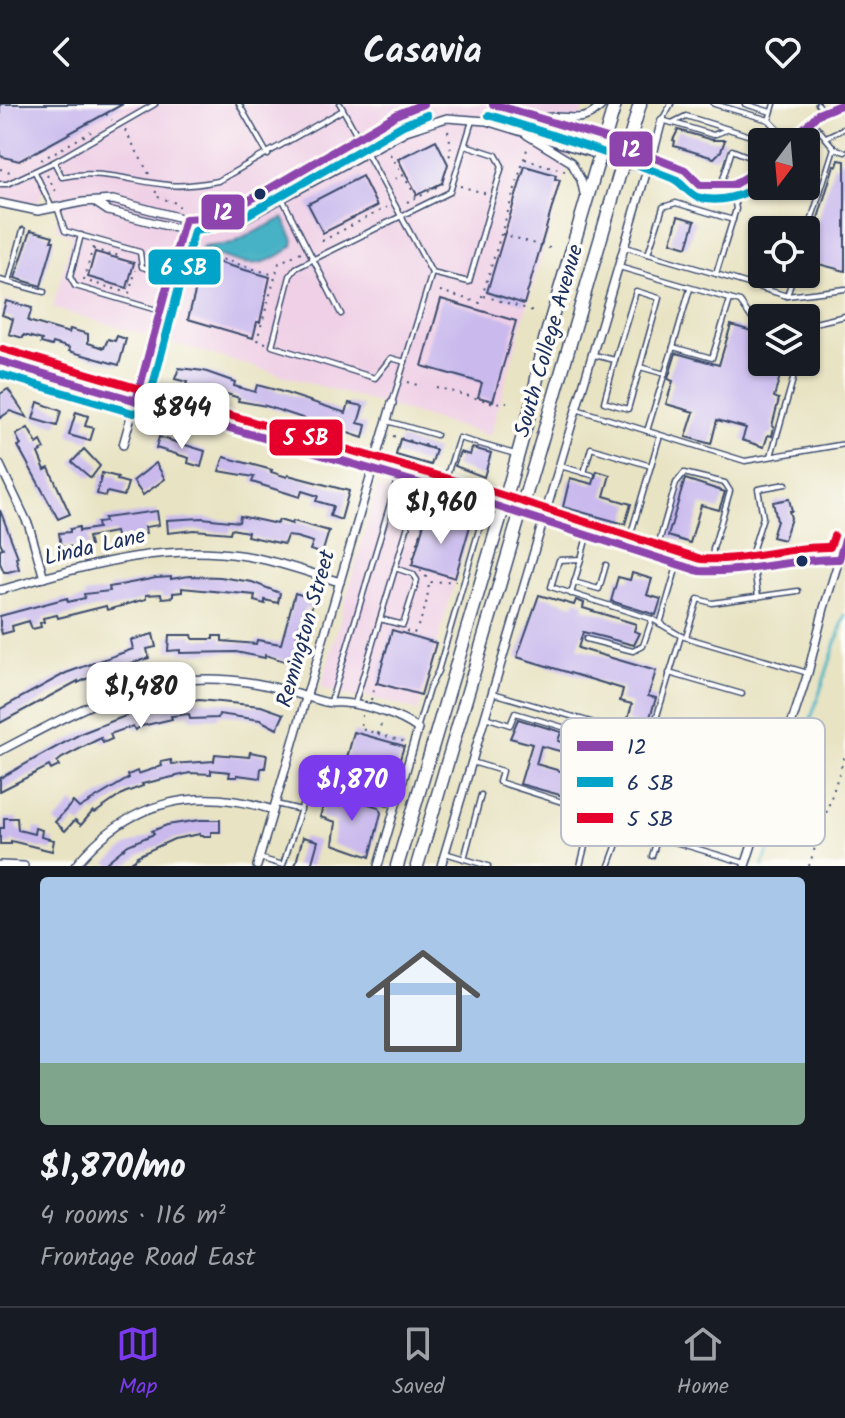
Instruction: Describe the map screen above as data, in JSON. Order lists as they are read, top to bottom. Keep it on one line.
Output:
{"streets":{"highway":["South College Avenue"],"street":["Linda Lane","Remington Street"]},"crossings":[["Linda Lane","Remington Street"]],"lines":["transit line 12"],"legend":["12","6 SB","5 SB"],"north":"bottom","page":{"header":"Casavia","price":["$844","$1,960","$1,480","$1,870"],"list":[{"name":"$1,870/mo","note":"4 rooms · 116 m² · Frontage Road East"}],"tabs":["Map","Saved","Home"]}}
